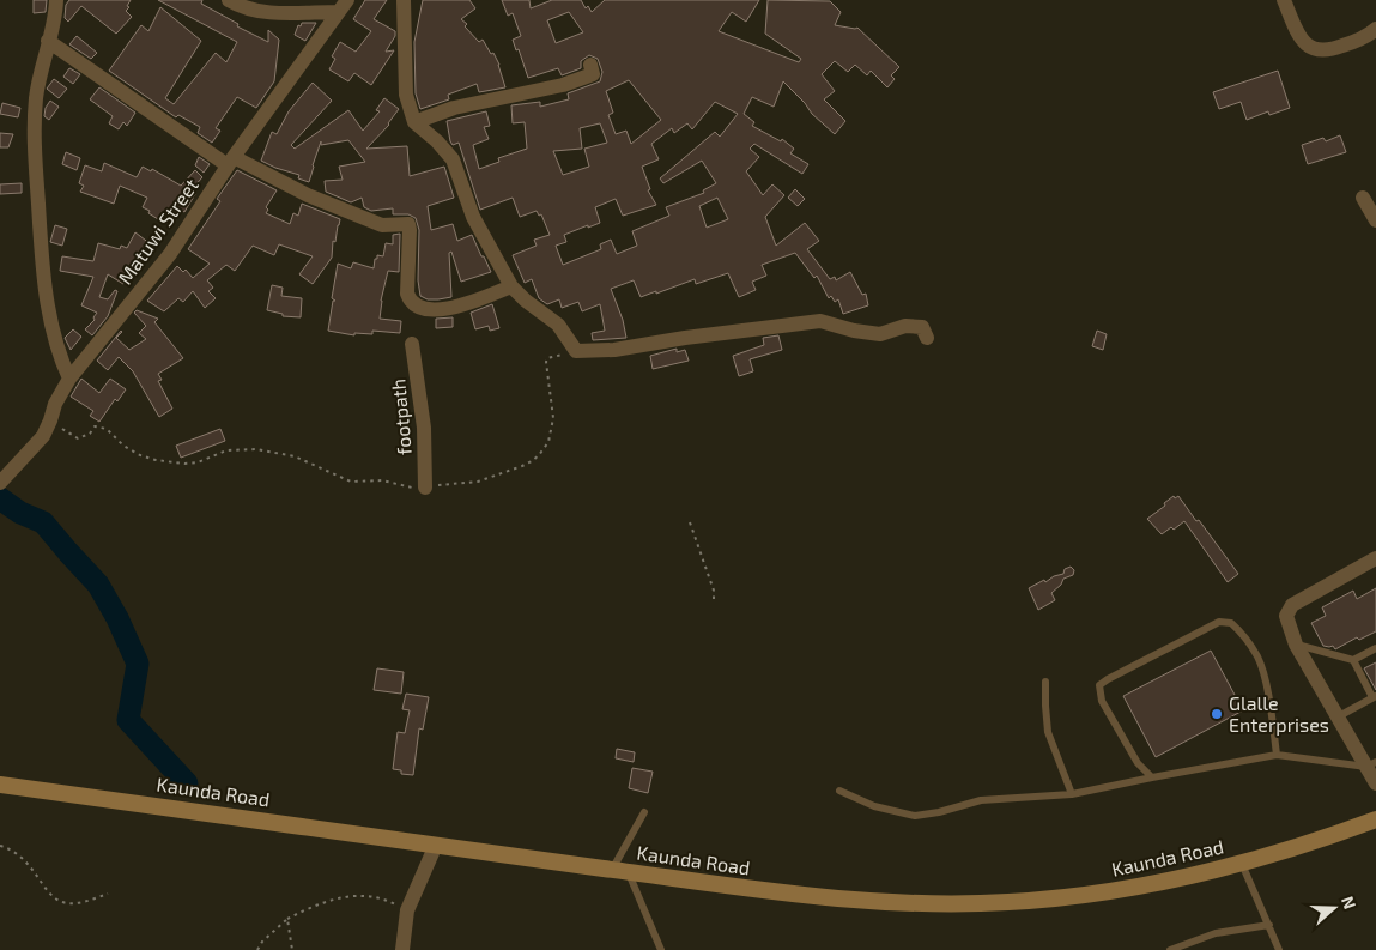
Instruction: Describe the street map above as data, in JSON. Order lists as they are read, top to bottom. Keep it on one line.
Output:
{"streets":{"main road":["Kaunda Road"],"street":["Matuwi Street","footpath"]},"places":["Glalle Enterprises"],"north":"right"}
